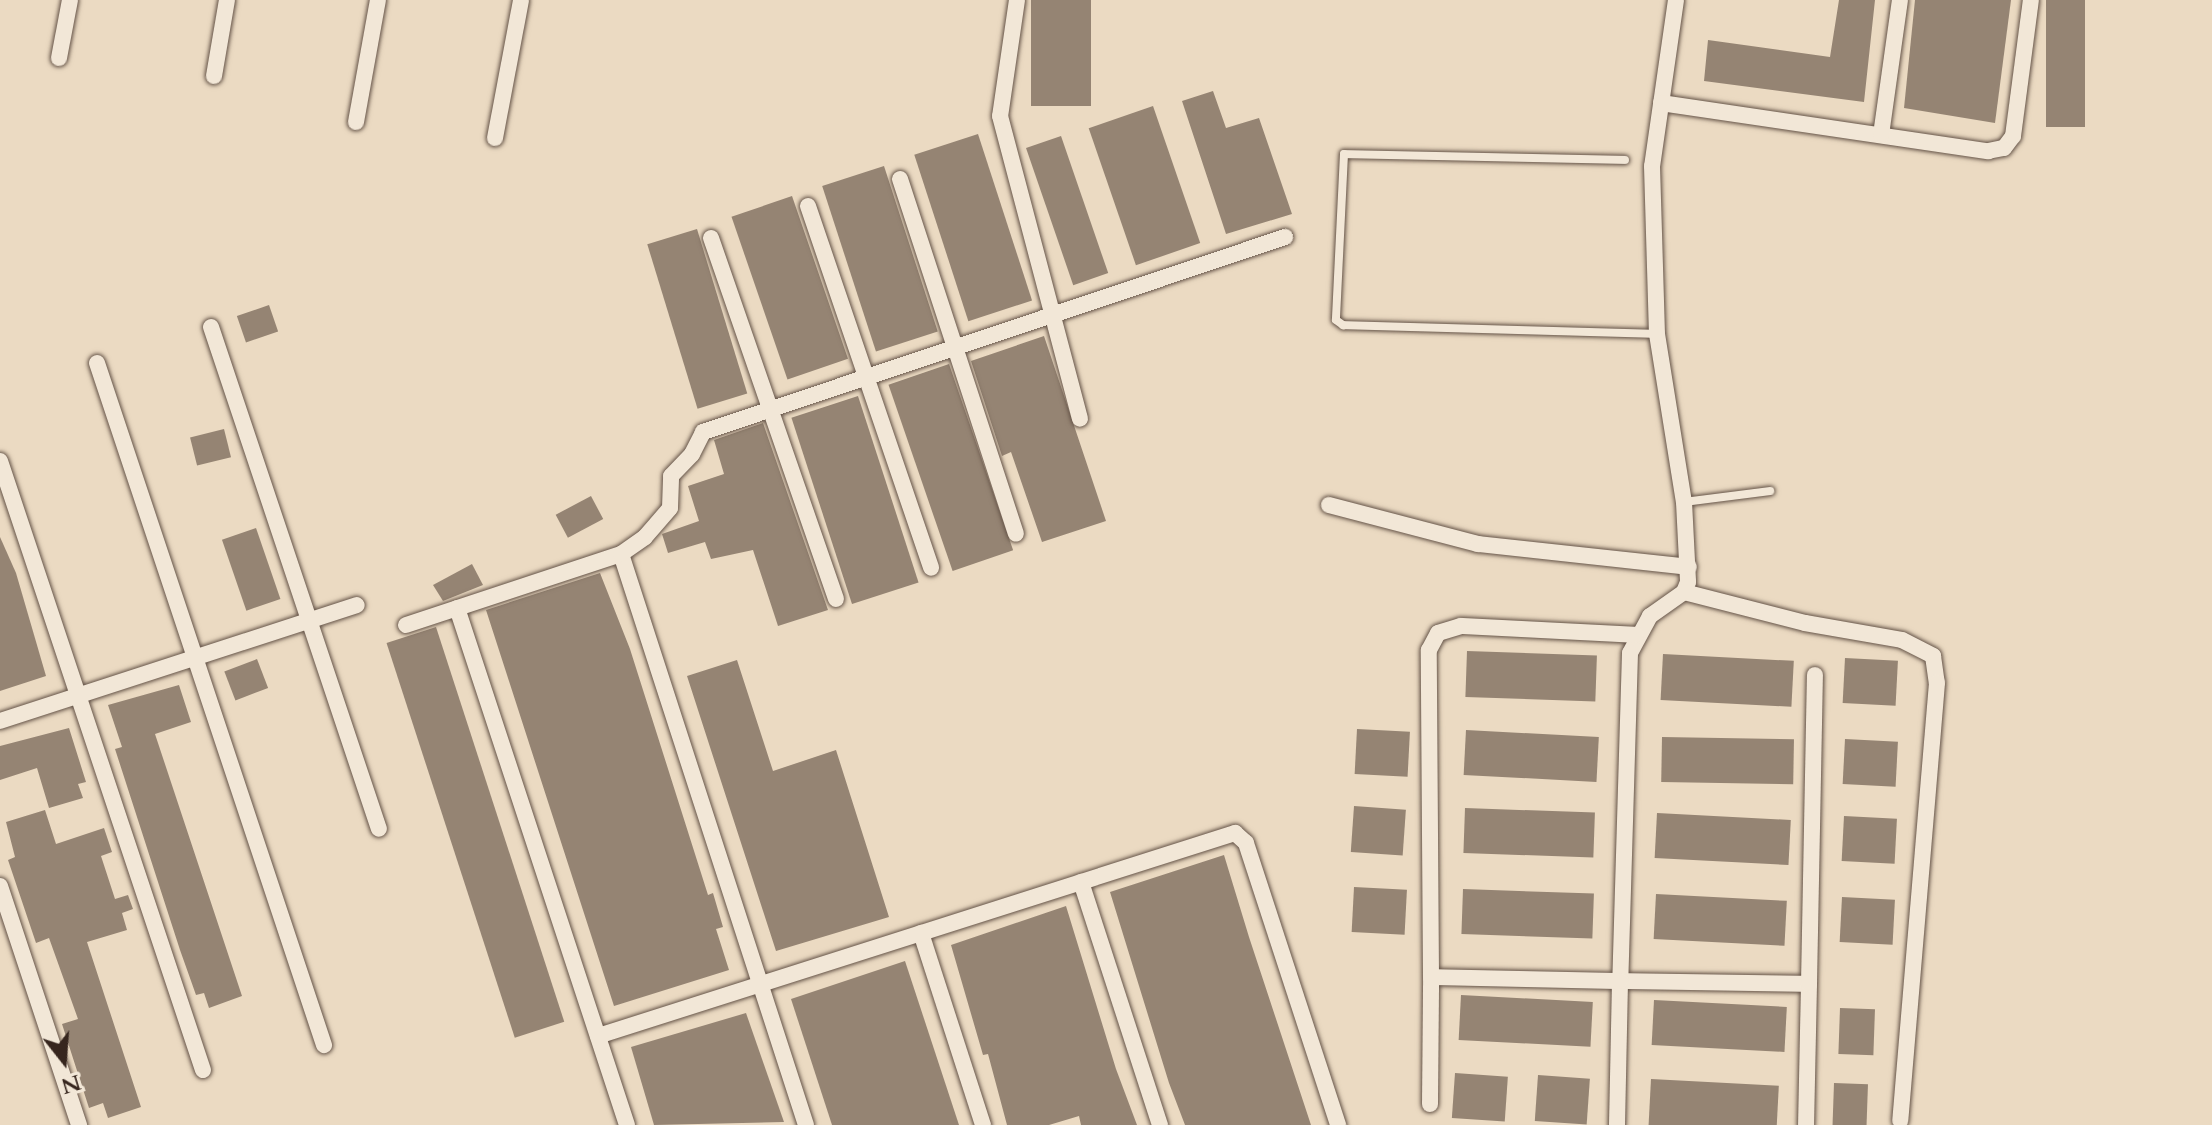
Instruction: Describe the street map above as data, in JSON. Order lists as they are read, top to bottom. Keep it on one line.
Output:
{"north":"bottom"}
